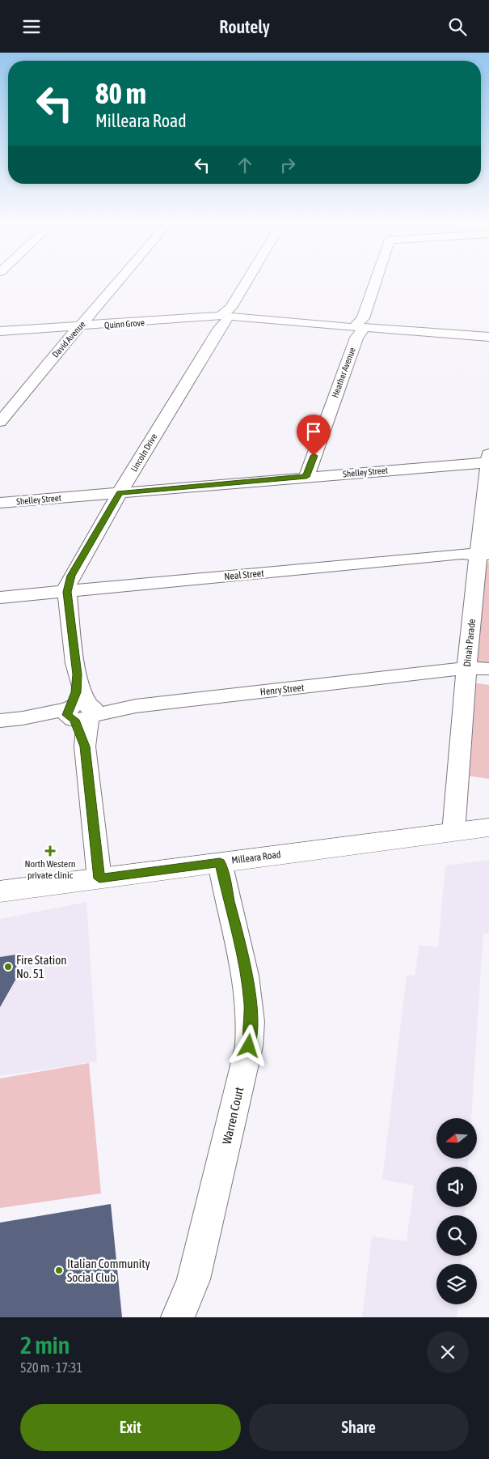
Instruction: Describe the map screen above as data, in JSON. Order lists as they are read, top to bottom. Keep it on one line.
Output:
{"streets":{"main road":["Milleara Road"],"street":["Quinn Grove","David Avenue","Heather Avenue","Lincoln Drive","Shelley Street","Neal Street","Dinah Parade","Henry Street","Warren Court"]},"crossings":[["Quinn Grove","David Avenue"],["Quinn Grove","Heather Avenue"],["Quinn Grove","Lincoln Drive"],["Heather Avenue","Shelley Street"],["Lincoln Drive","Shelley Street"],["Lincoln Drive","Neal Street"],["Lincoln Drive","Henry Street"],["Shelley Street","Dinah Parade"],["Neal Street","Dinah Parade"],["Dinah Parade","Henry Street"],["Dinah Parade","Milleara Road"],["Milleara Road","Warren Court"]],"places":{"health":["North Western private clinic"],"other":["Fire Station No. 51","Italian Community Social Club"]},"north":"left","page":{"header":"Routely","turn":["80 m","Milleara Road"],"heading":["2 min","520 m · 17:31"],"buttons":["Exit","Share"]}}
